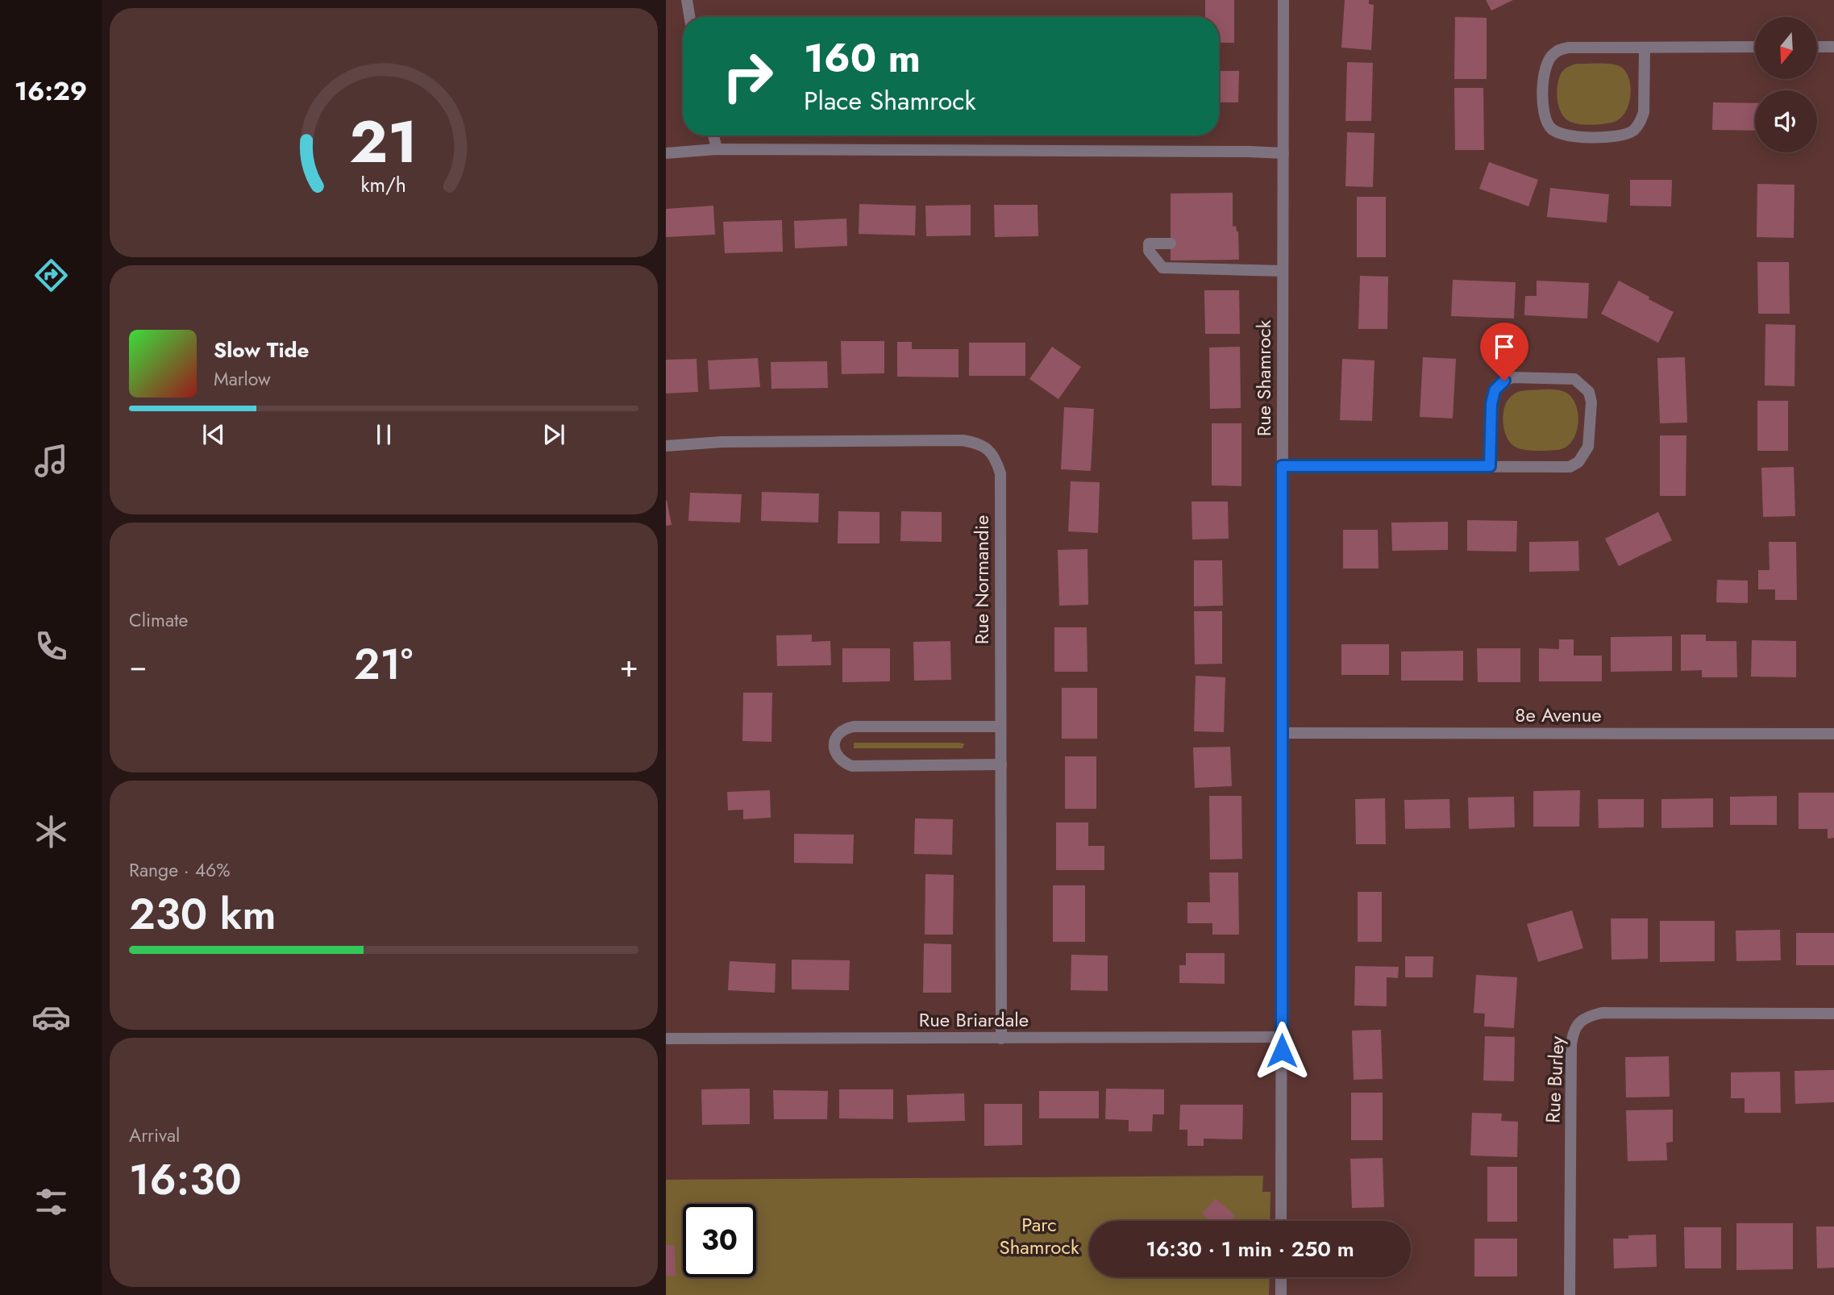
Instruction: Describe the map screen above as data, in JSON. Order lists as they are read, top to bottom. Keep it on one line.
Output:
{"streets":{"street":["Rue Shamrock","Rue Normandie","8e Avenue","Rue Briardale","Rue Burley"]},"crossings":[["Rue Shamrock","8e Avenue"],["Rue Shamrock","Rue Briardale"],["Rue Normandie","Rue Briardale"]],"parks":["Parc Shamrock"],"north":"bottom","page":{"tabs":"16:29","turn":["160 m","Place Shamrock"],"song":["Slow Tide","Marlow"],"tile":["Climate",["Range · 46%","230 km"],["Arrival","16:30"]],"heat":["−","21°","+"],"limit":"30","trip":"16:30 · 1 min · 250 m","gauge":["21","km/h"]}}
